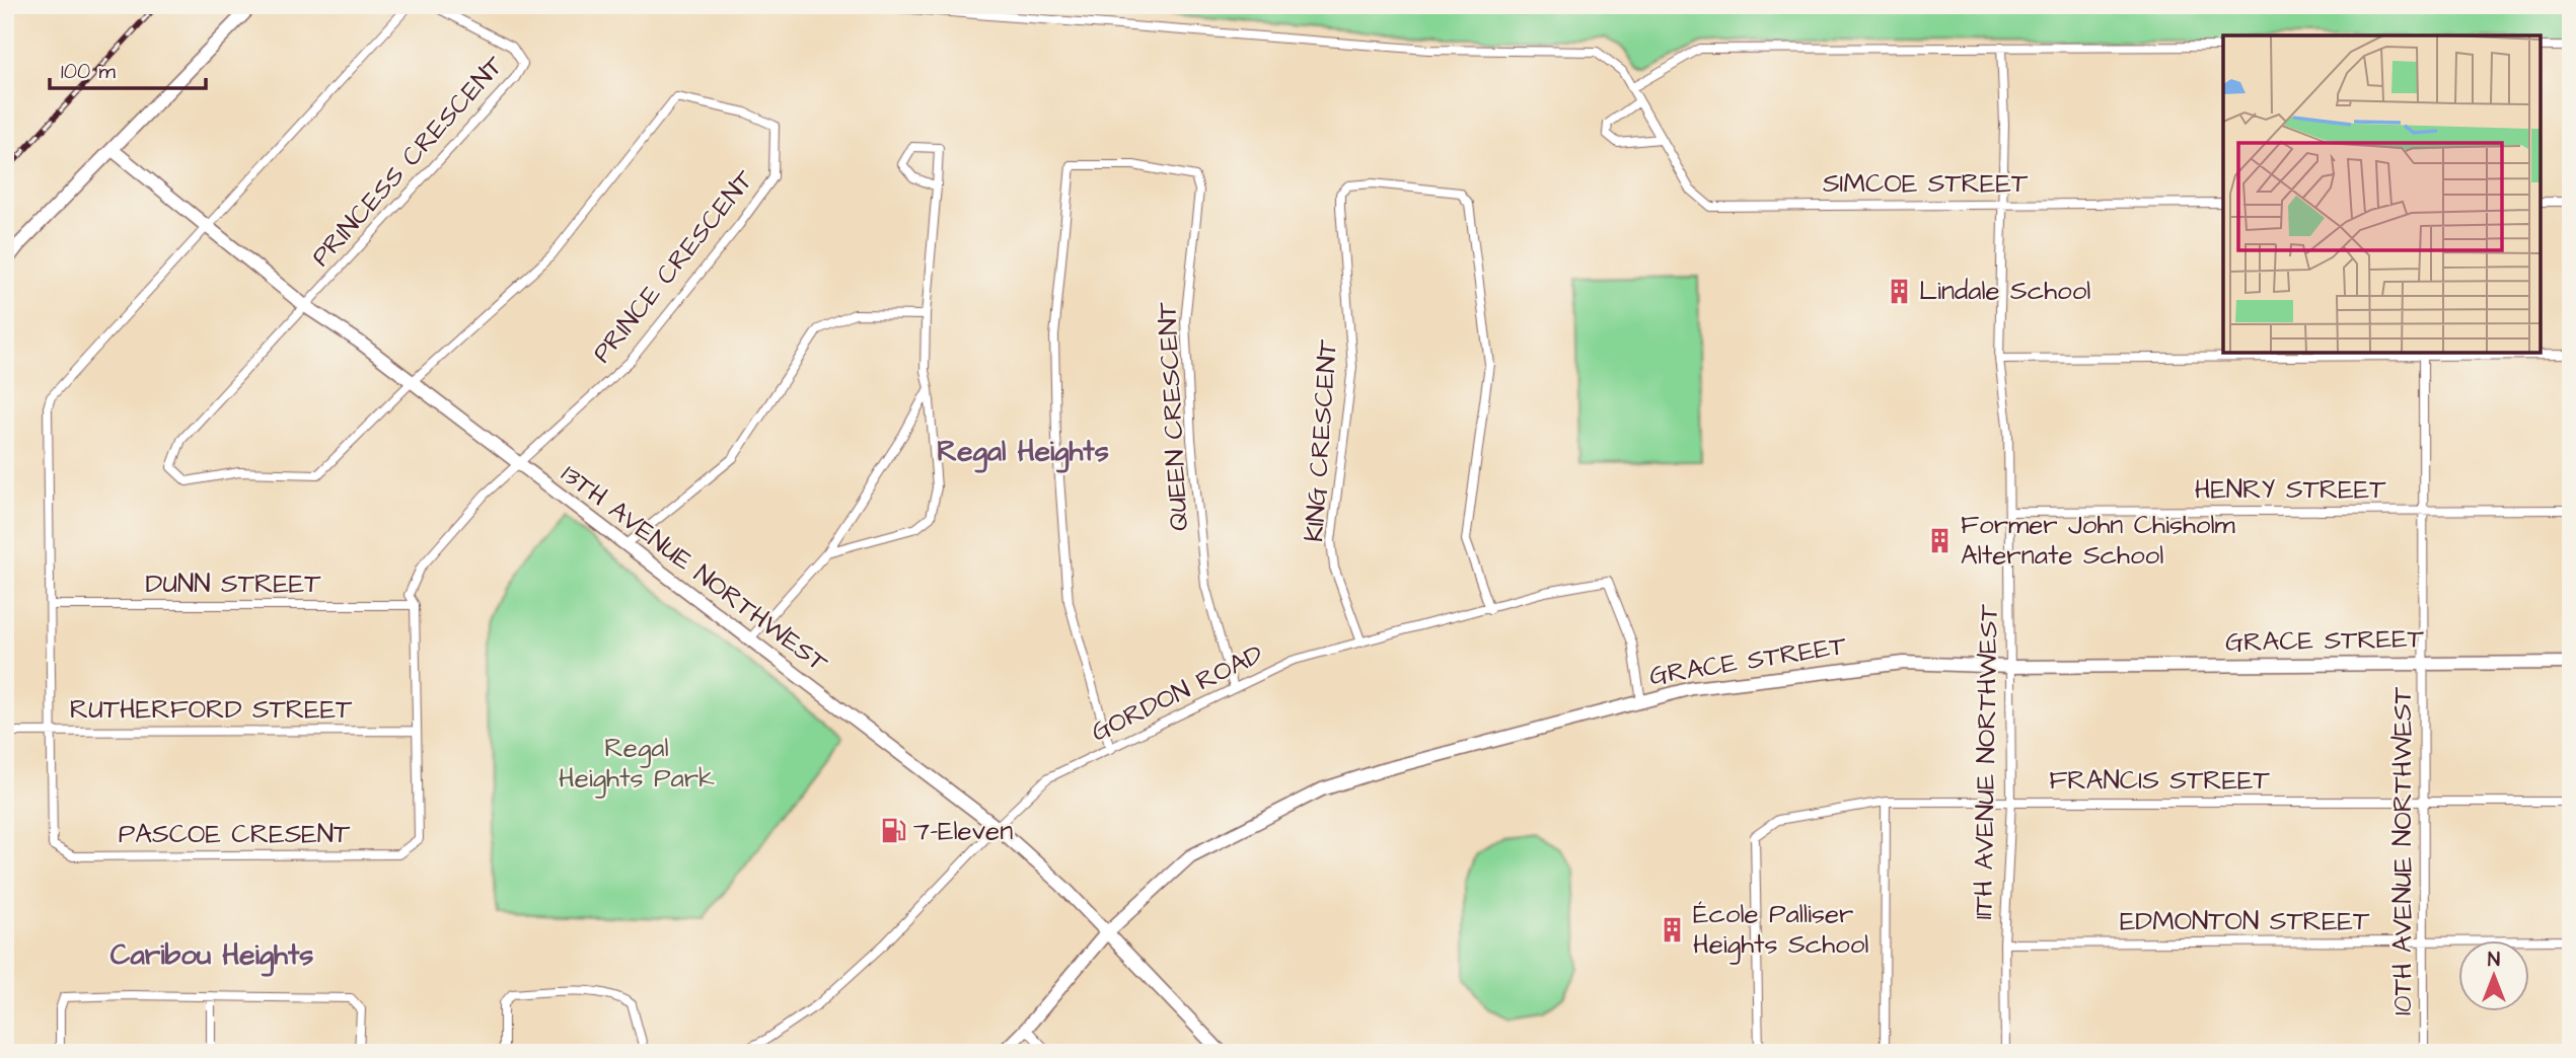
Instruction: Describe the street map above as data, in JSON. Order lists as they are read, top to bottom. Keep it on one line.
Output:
{"streets":{"street":["PRINCESS CRESCENT","SIMCOE STREET","PRINCE CRESCENT","QUEEN CRESCENT","KING CRESCENT","HENRY STREET","13TH AVENUE NORTHWEST","DUNN STREET","GRACE STREET","GORDON ROAD","RUTHERFORD STREET","11TH AVENUE NORTHWEST","FRANCIS STREET","PASCOE CRESENT","10TH AVENUE NORTHWEST","EDMONTON STREET"]},"crossings":[["PRINCESS CRESCENT","13TH AVENUE NORTHWEST"],["SIMCOE STREET","11TH AVENUE NORTHWEST"],["PRINCE CRESCENT","13TH AVENUE NORTHWEST"],["QUEEN CRESCENT","GORDON ROAD"],["KING CRESCENT","GORDON ROAD"],["HENRY STREET","11TH AVENUE NORTHWEST"],["HENRY STREET","10TH AVENUE NORTHWEST"],["13TH AVENUE NORTHWEST","GRACE STREET"],["13TH AVENUE NORTHWEST","GORDON ROAD"],["GRACE STREET","GORDON ROAD"],["GRACE STREET","11TH AVENUE NORTHWEST"],["GRACE STREET","10TH AVENUE NORTHWEST"],["RUTHERFORD STREET","PASCOE CRESENT"],["11TH AVENUE NORTHWEST","FRANCIS STREET"],["11TH AVENUE NORTHWEST","EDMONTON STREET"],["FRANCIS STREET","10TH AVENUE NORTHWEST"],["10TH AVENUE NORTHWEST","EDMONTON STREET"]],"districts":["Regal Heights","Caribou Heights"],"parks":["Regal Heights Park"],"places":{"building":["Lindale School","Former John Chisholm Alternate School","École Palliser Heights School"],"fuel station":["7-Eleven"]},"scale_bar":"100 m","north":"top"}
